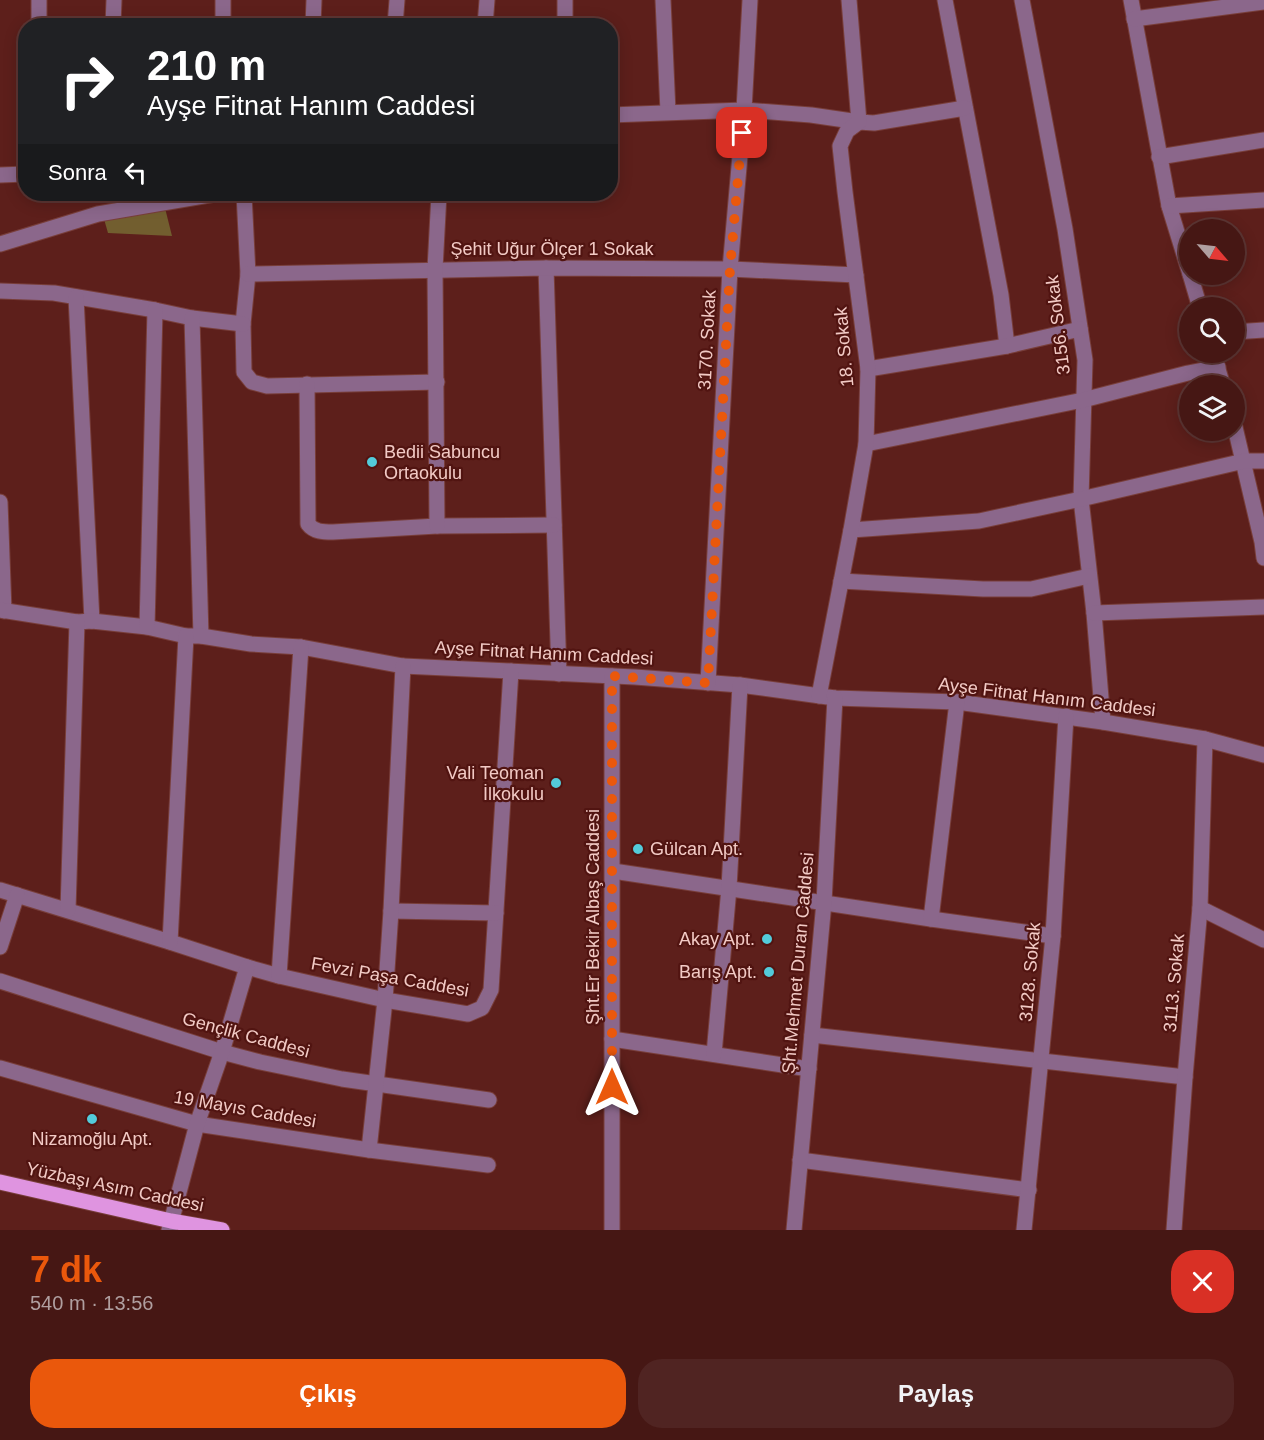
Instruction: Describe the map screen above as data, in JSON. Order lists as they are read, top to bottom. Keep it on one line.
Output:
{"streets":{"main road":["Yüzbaşı Asım Caddesi"],"street":["Şehit Uğur Ölçer 1 Sokak","3156. Sokak","3170. Sokak","18. Sokak","Ayşe Fitnat Hanım Caddesi","Şht.Er Bekir Albaş Caddesi","Şht.Mehmet Duran Caddesi","3128. Sokak","Fevzi Paşa Caddesi","3113. Sokak","Gençlik Caddesi","19 Mayıs Caddesi"]},"crossings":[["Şehit Uğur Ölçer 1 Sokak","3170. Sokak"],["Şehit Uğur Ölçer 1 Sokak","18. Sokak"],["3156. Sokak","Ayşe Fitnat Hanım Caddesi"],["3170. Sokak","Ayşe Fitnat Hanım Caddesi"],["18. Sokak","Ayşe Fitnat Hanım Caddesi"],["Ayşe Fitnat Hanım Caddesi","Şht.Er Bekir Albaş Caddesi"],["Ayşe Fitnat Hanım Caddesi","Şht.Mehmet Duran Caddesi"],["Ayşe Fitnat Hanım Caddesi","3128. Sokak"],["Ayşe Fitnat Hanım Caddesi","Fevzi Paşa Caddesi"],["Ayşe Fitnat Hanım Caddesi","3113. Sokak"]],"places":["Bedii Sabuncu Ortaokulu","Vali Teoman İlkokulu","Gülcan Apt.","Akay Apt.","Barış Apt.","Nizamoğlu Apt."],"north":"bottom right","page":{"turn":["210 m","Ayşe Fitnat Hanım Caddesi"],"then":"Sonra","heading":["7 dk","540 m · 13:56"],"buttons":["Çıkış","Paylaş"]}}
